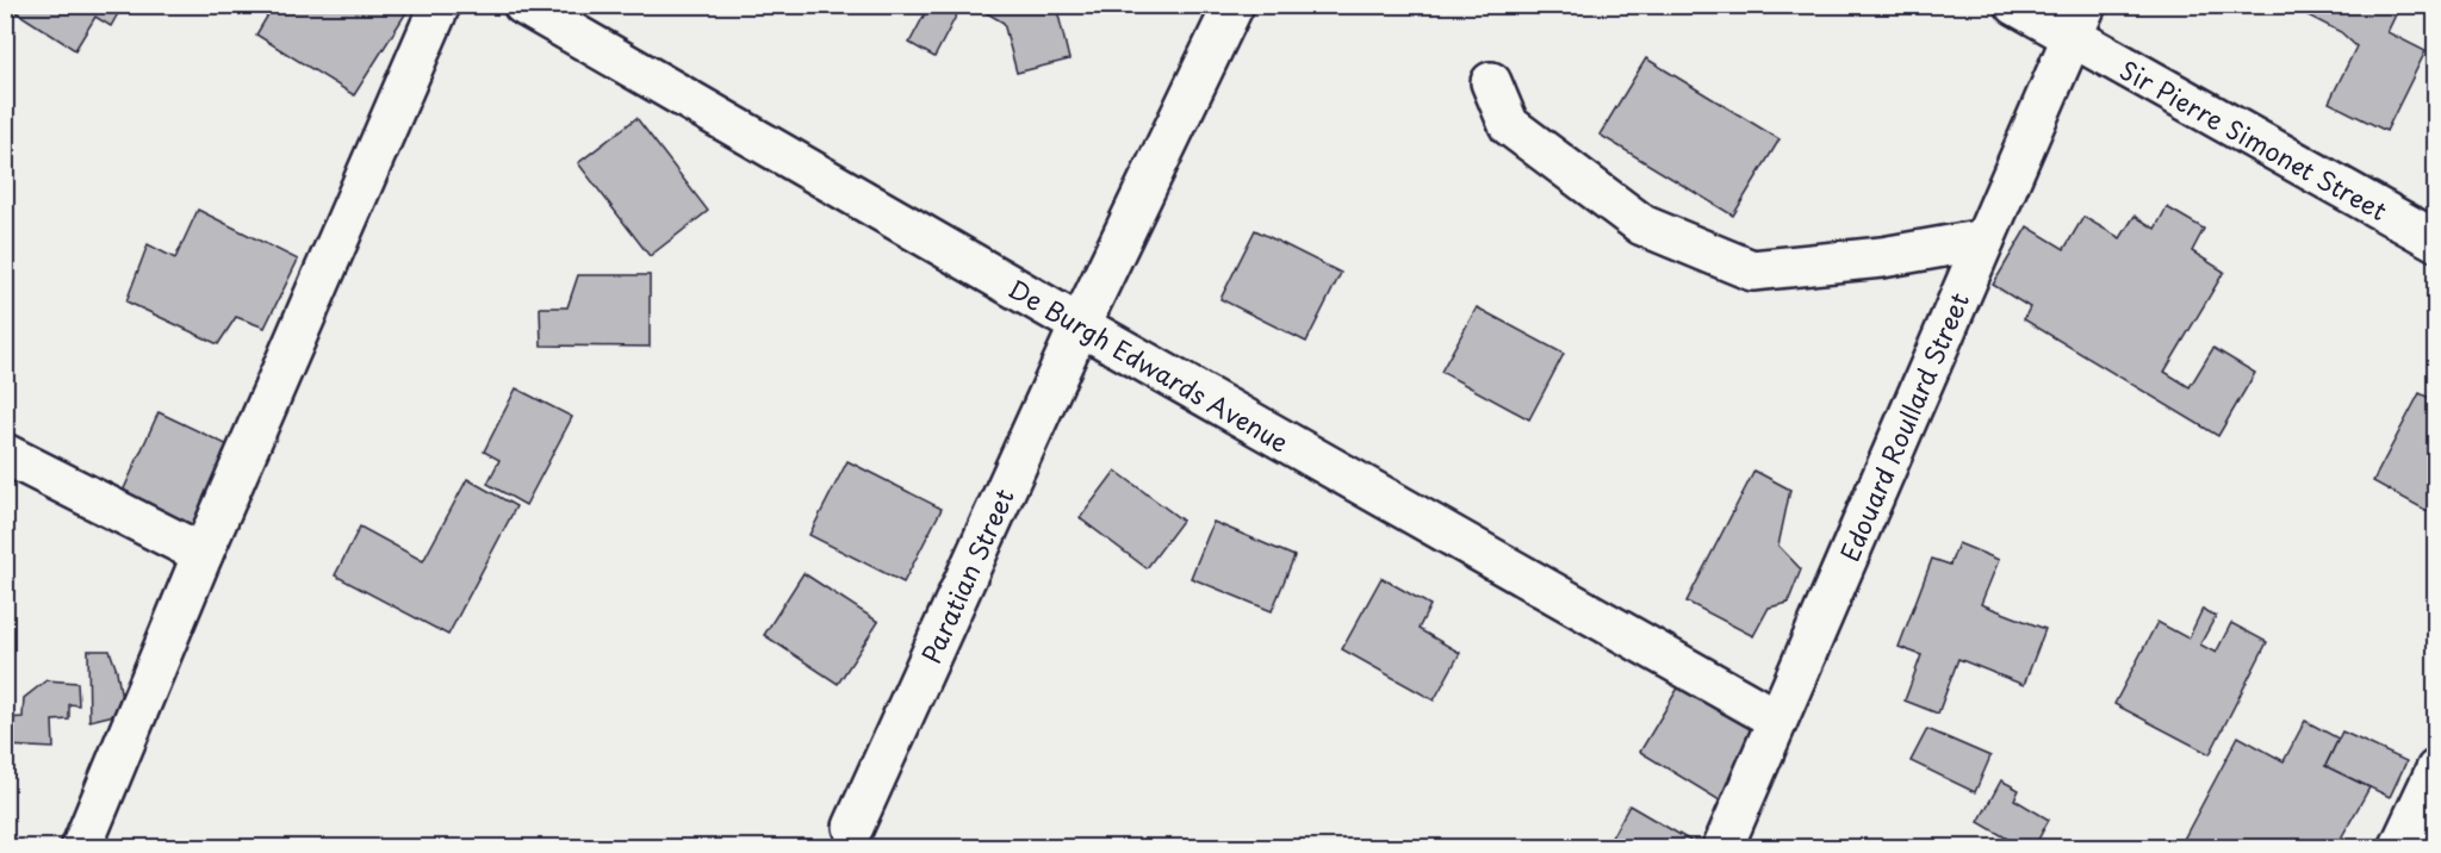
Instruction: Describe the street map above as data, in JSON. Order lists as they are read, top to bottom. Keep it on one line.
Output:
{"streets":{"street":["Sir Pierre Simonet Street","De Burgh Edwards Avenue","Edouard Roullard Street","Paratian Street"]},"crossings":[["Sir Pierre Simonet Street","Edouard Roullard Street"],["De Burgh Edwards Avenue","Edouard Roullard Street"],["De Burgh Edwards Avenue","Paratian Street"]]}
